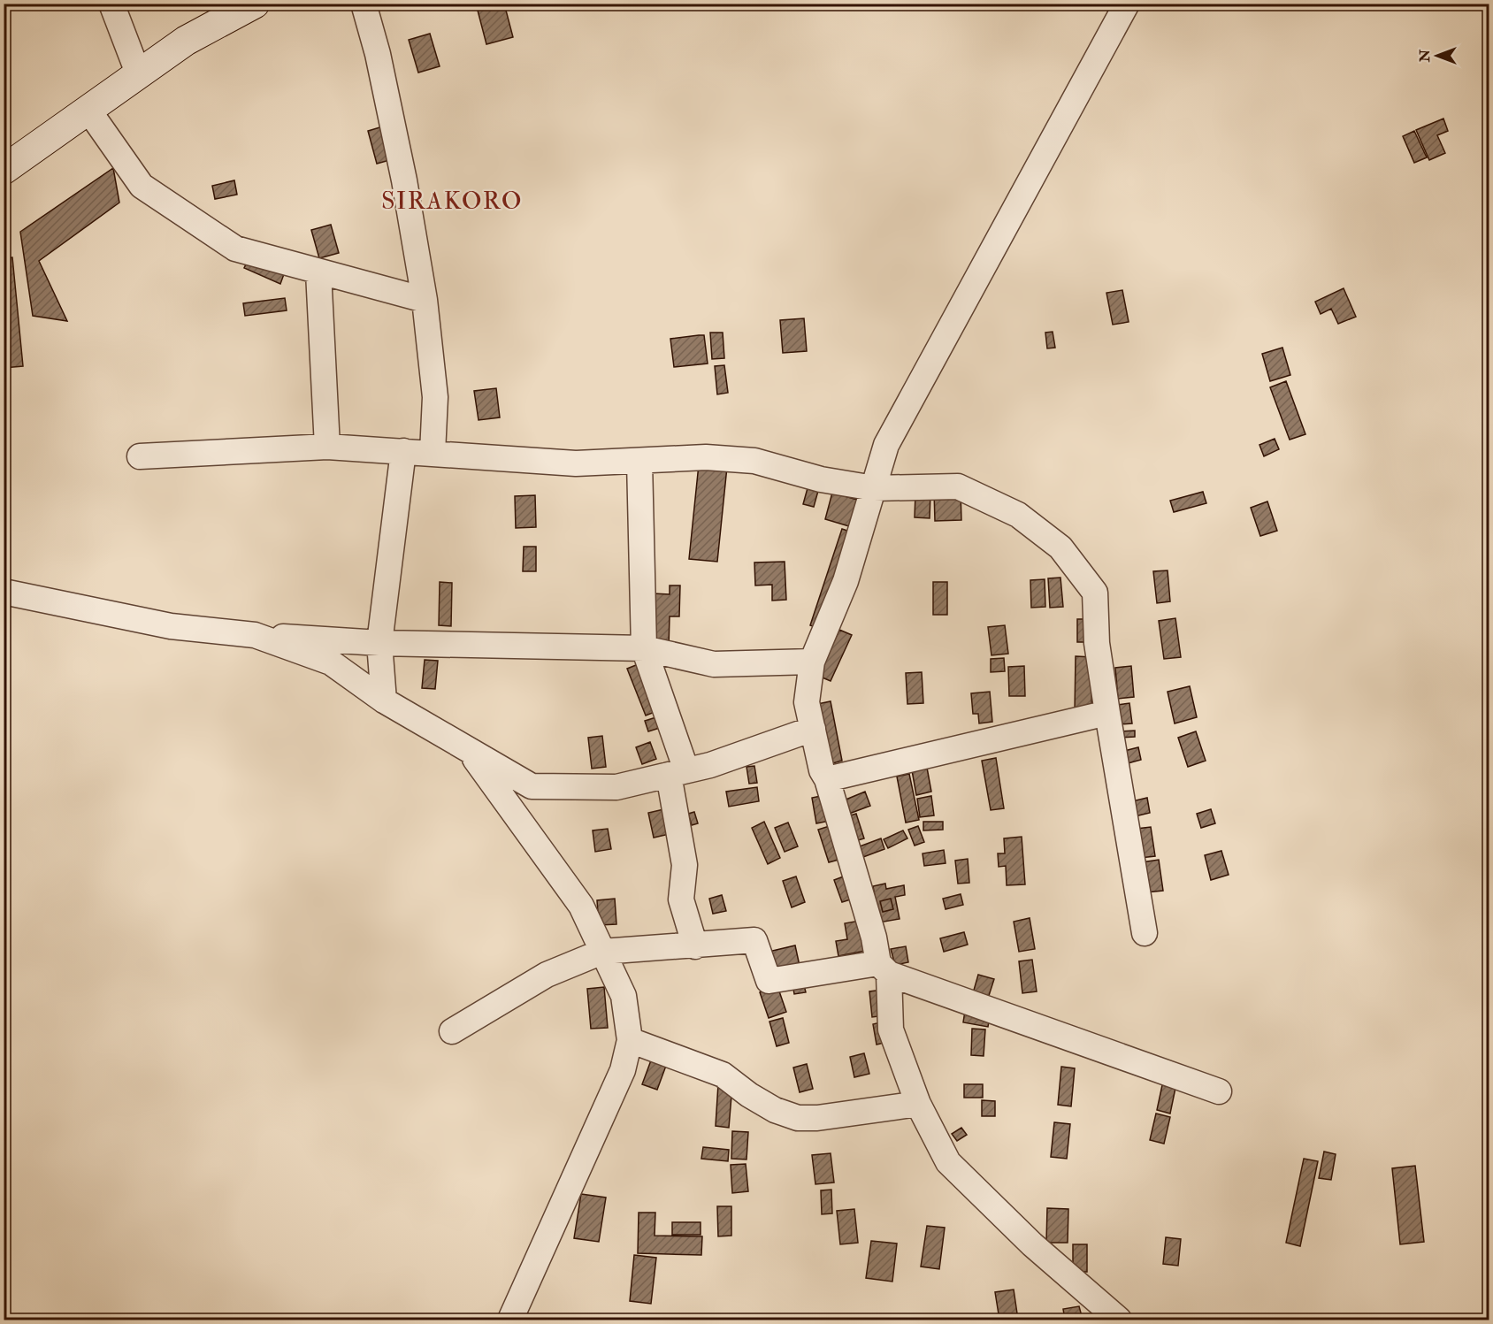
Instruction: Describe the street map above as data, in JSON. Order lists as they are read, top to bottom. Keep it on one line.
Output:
{"districts":["SIRAKORO"],"north":"left"}
